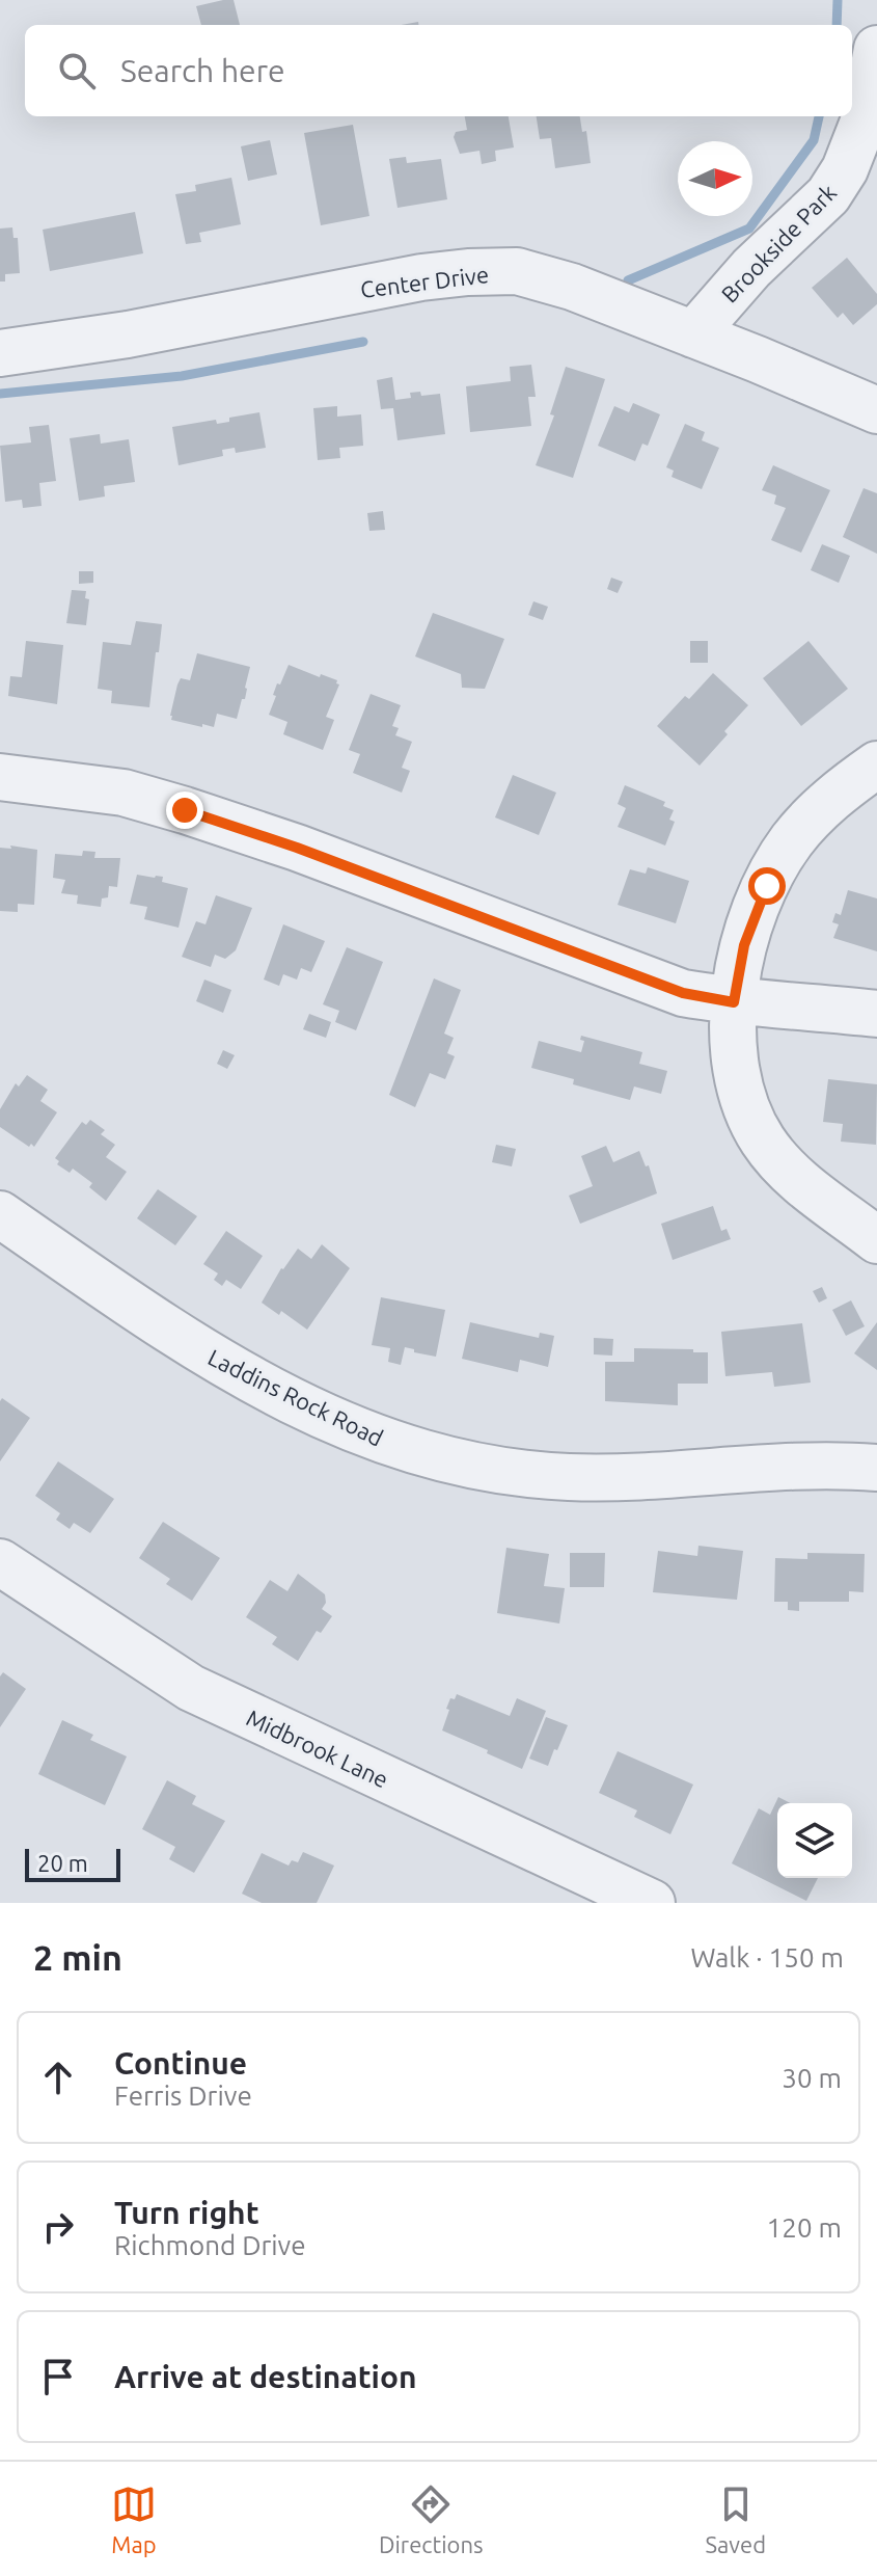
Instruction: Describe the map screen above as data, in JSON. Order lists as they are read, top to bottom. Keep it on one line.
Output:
{"streets":{"street":["Brookside Park","Center Drive","Laddins Rock Road","Midbrook Lane"]},"crossings":[["Brookside Park","Center Drive"]],"scale_bar":"20 m","north":"right","page":{"search":"Search here","scale":"20 m","heading":["2 min","Walk · 150 m"],"list":[["Continue","Ferris Drive","30 m"],["Turn right","Richmond Drive","120 m"],"Arrive at destination"],"nav":["Map","Directions","Saved"]}}
